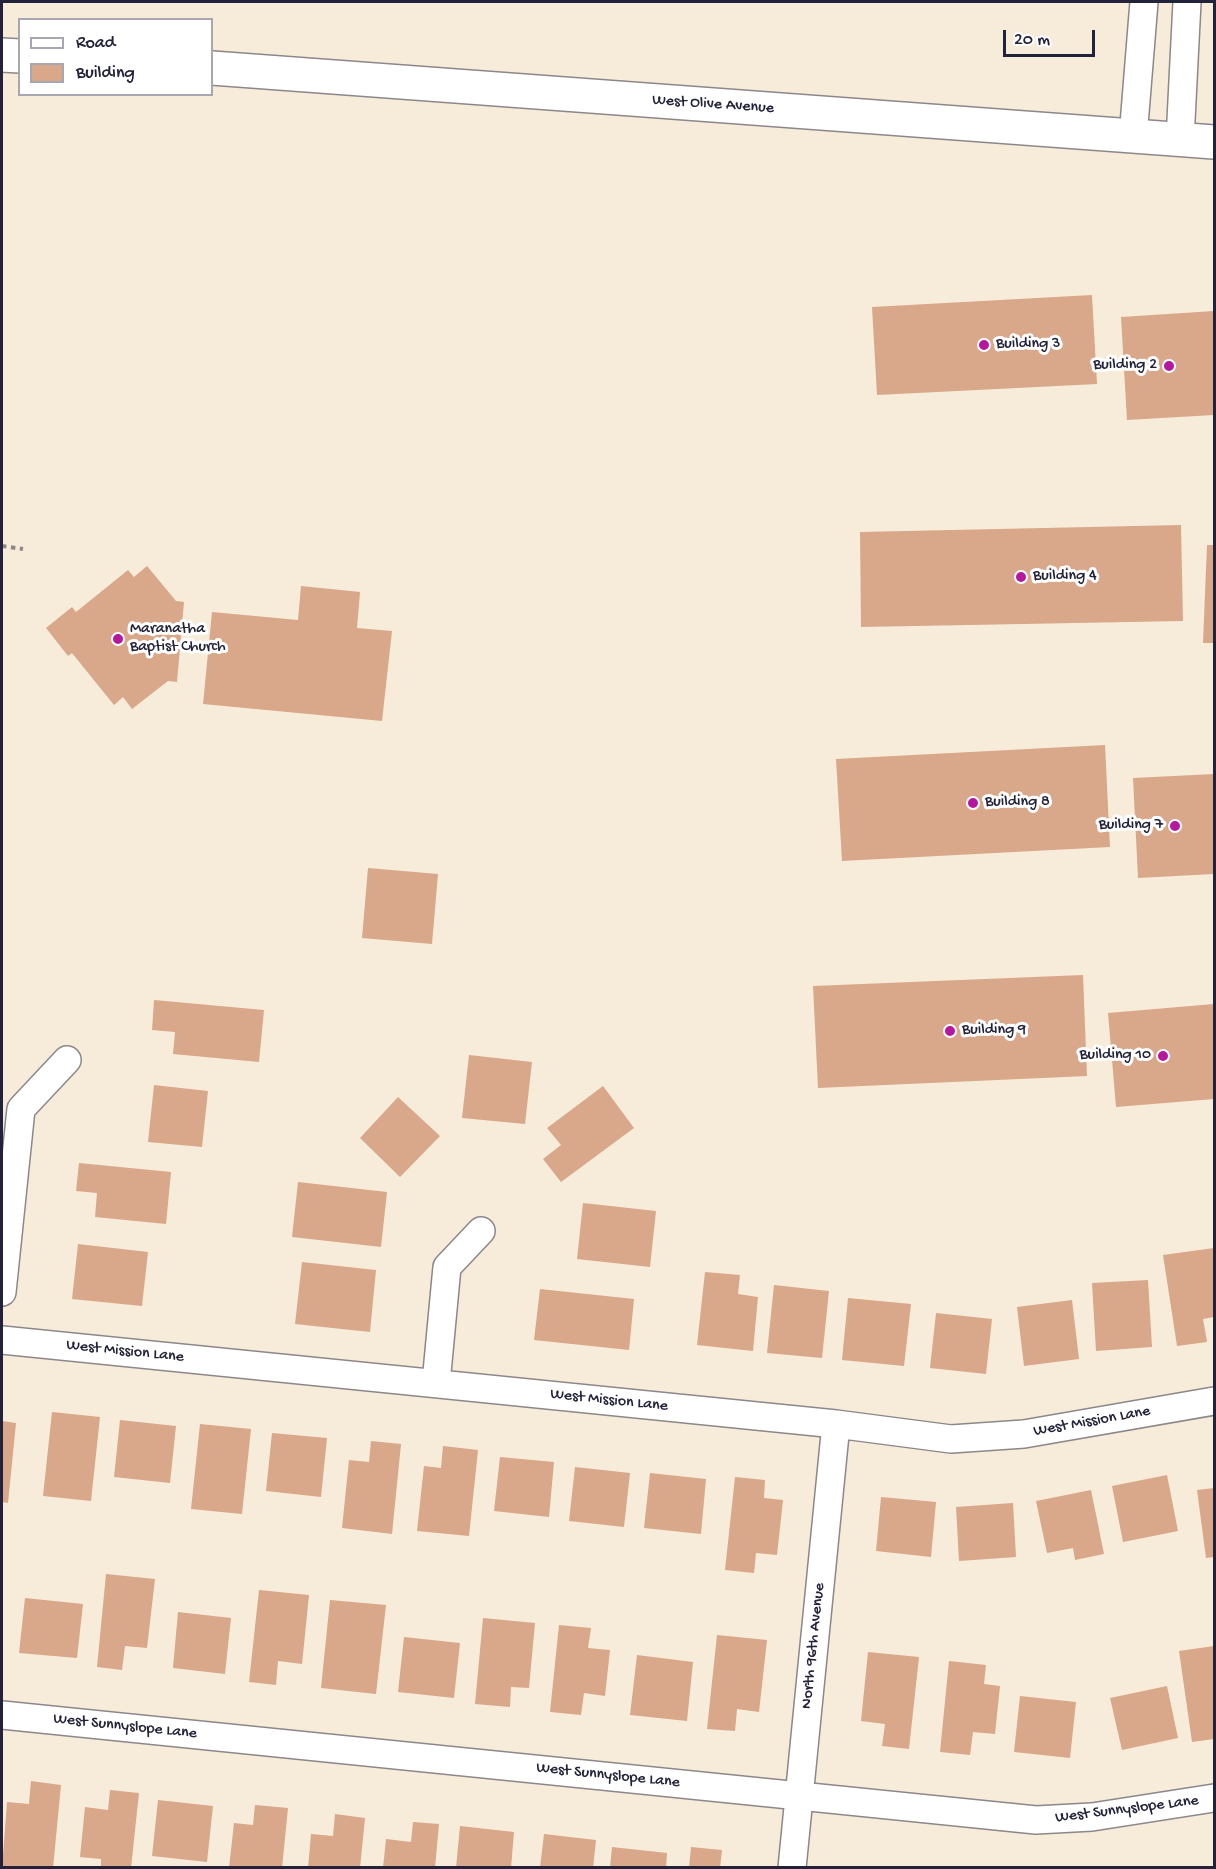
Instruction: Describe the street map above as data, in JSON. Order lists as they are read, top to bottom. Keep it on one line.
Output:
{"streets":{"main road":["West Olive Avenue"],"street":["West Mission Lane","North 96th Avenue","West Sunnyslope Lane"]},"crossings":[["West Mission Lane","North 96th Avenue"],["North 96th Avenue","West Sunnyslope Lane"]],"places":["Building 3","Building 2","Building 4","Maranatha Baptist Church","Building 8","Building 7","Building 9","Building 10"],"legend":["Road","Building"],"scale_bar":"20 m"}
